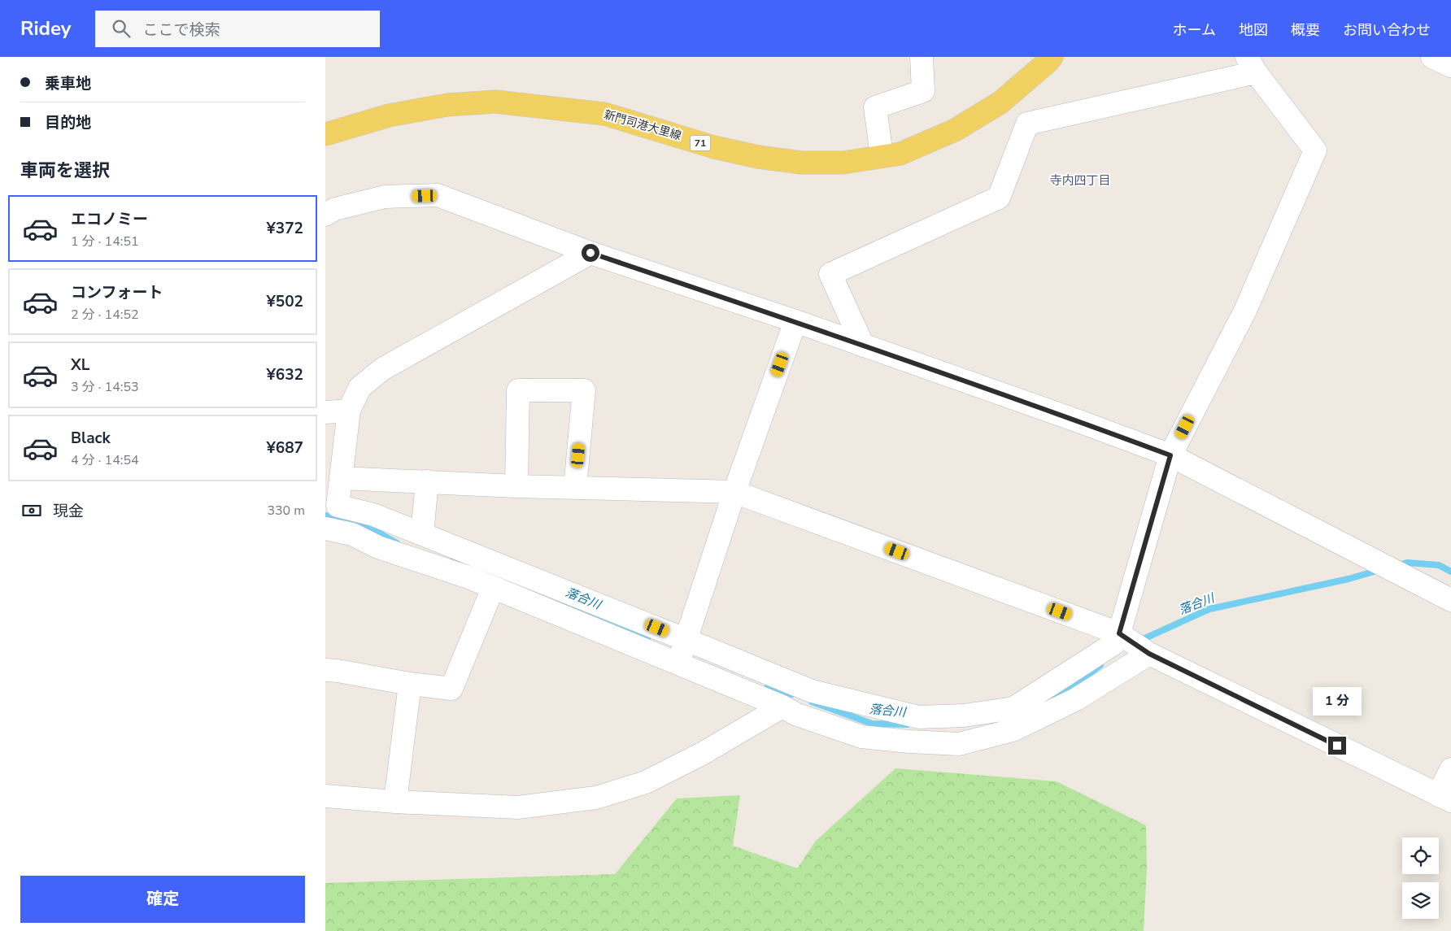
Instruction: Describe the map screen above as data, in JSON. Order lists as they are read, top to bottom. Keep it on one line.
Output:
{"streets":{"main road":["新門司港大里線","71"]},"districts":["寺内四丁目"],"water":["落合川"],"page":{"header":"Ridey","search":"ここで検索","nav":["ホーム","地図","概要","お問い合わせ"],"banner":["乗車地","目的地"],"heading":"車両を選択","list":[{"name":"エコノミー","note":"1 分 · 14:51","value":"¥372"},{"name":"コンフォート","note":"2 分 · 14:52","value":"¥502"},{"name":"XL","note":"3 分 · 14:53","value":"¥632"},{"name":"Black","note":"4 分 · 14:54","value":"¥687"}],"pay":["現金","330 m"],"bubble":"1 分","buttons":"確定"}}
